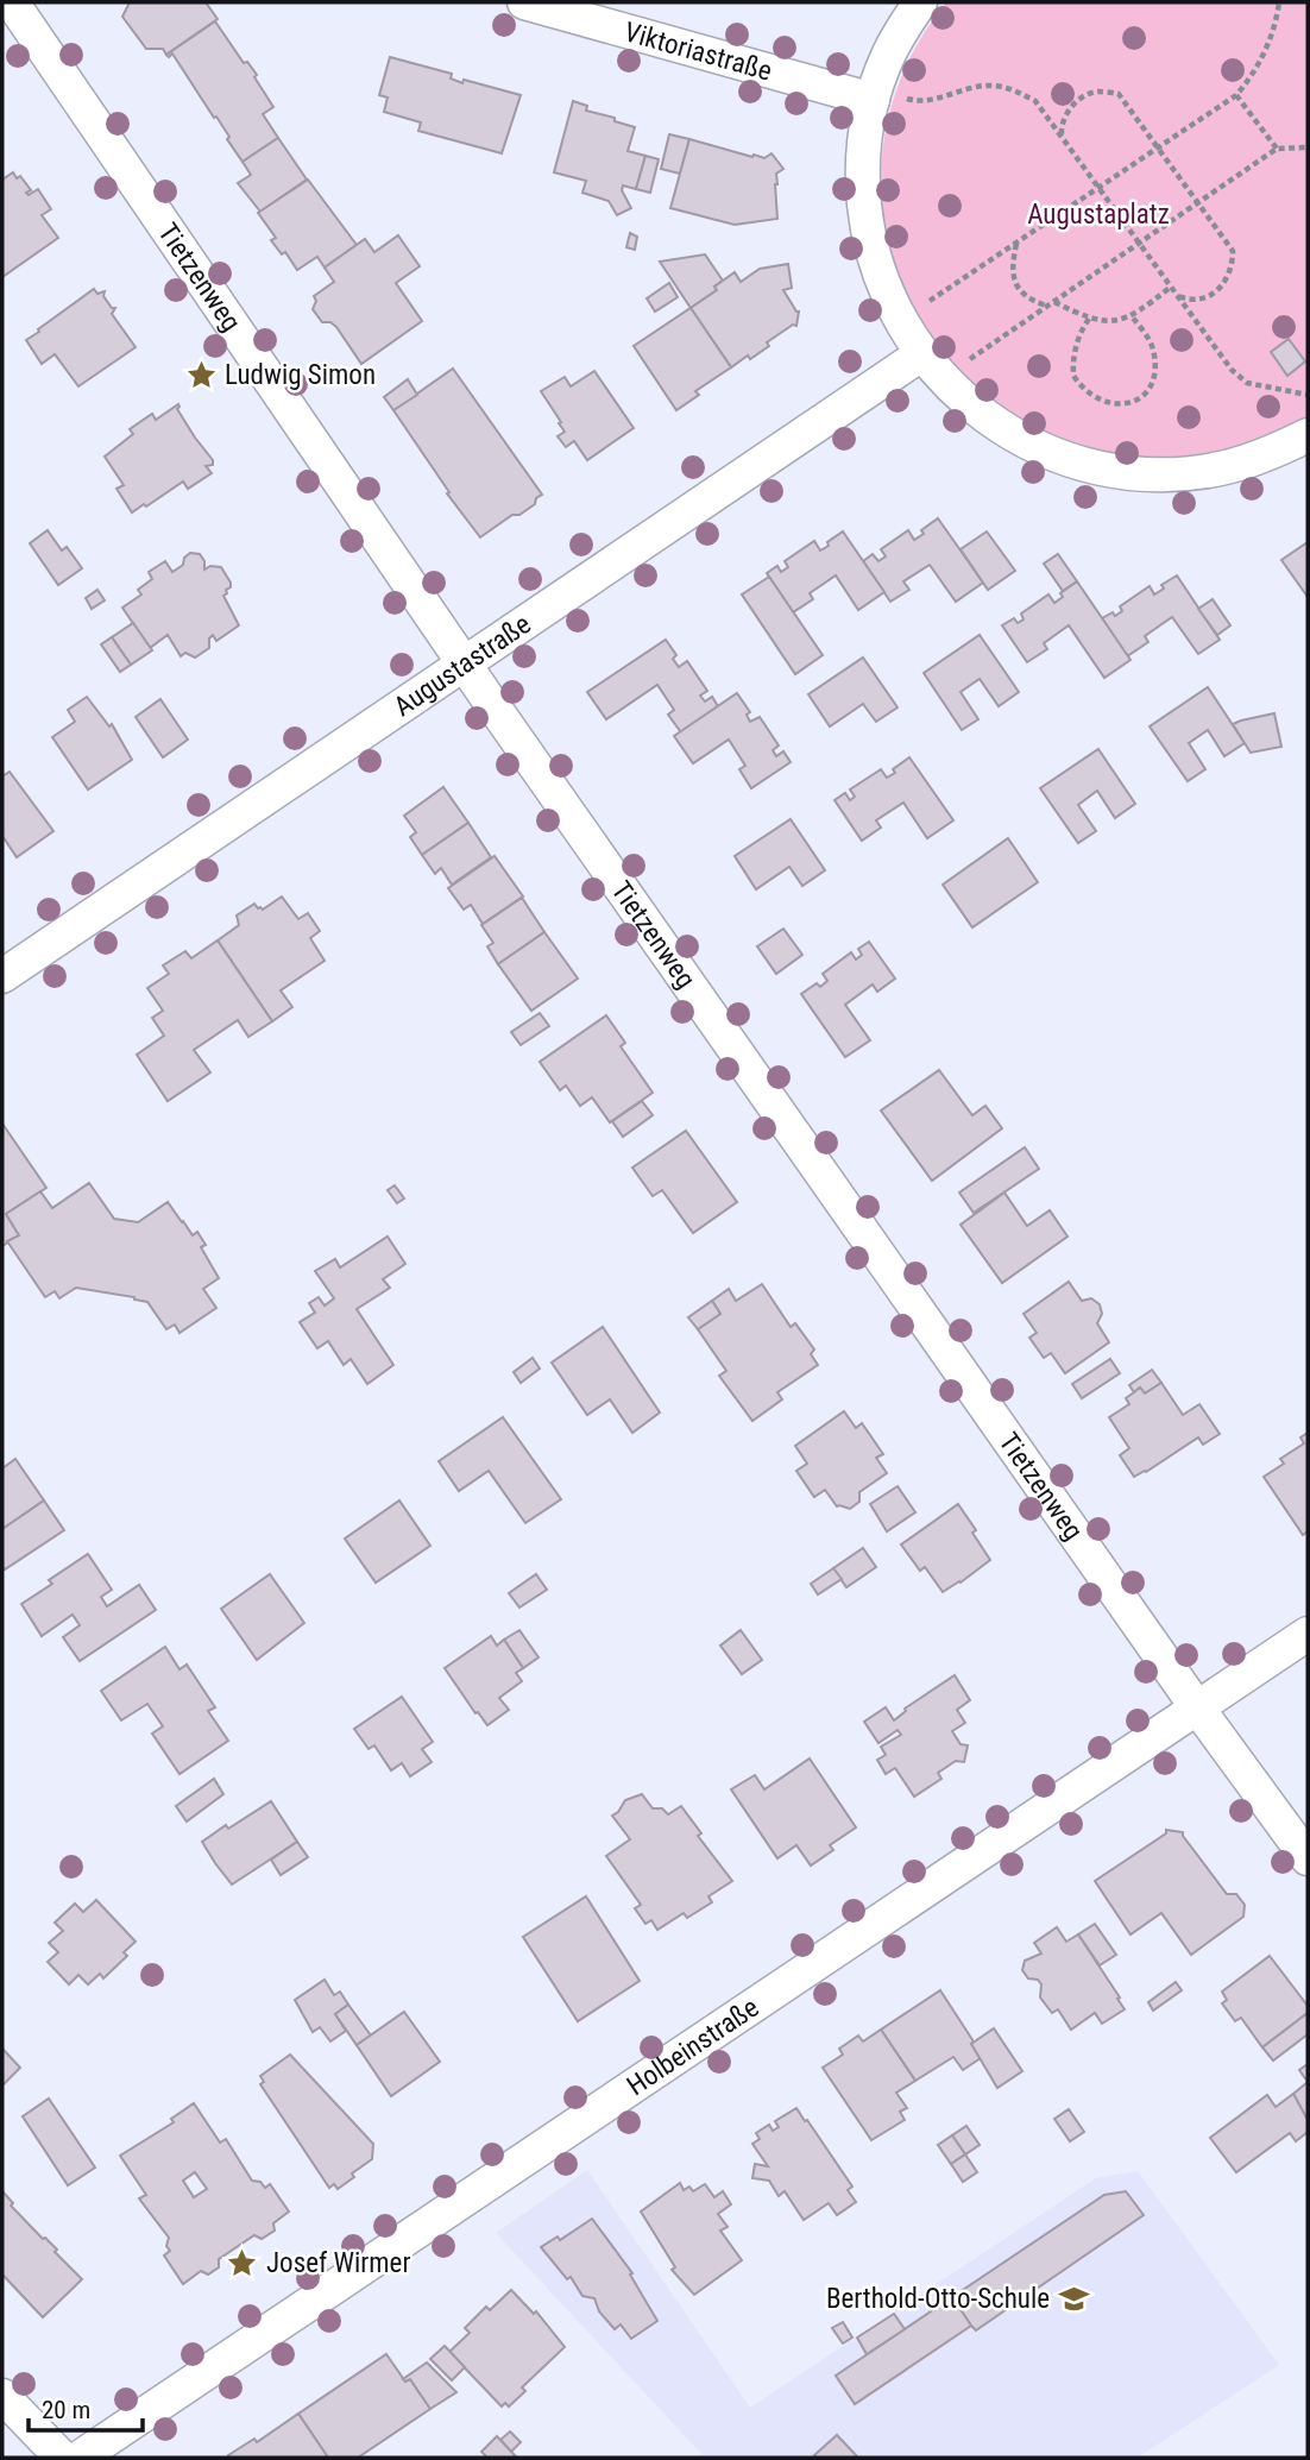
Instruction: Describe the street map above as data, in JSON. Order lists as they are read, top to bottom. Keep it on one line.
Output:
{"streets":{"street":["Viktoriastraße","Tietzenweg","Augustastraße","Holbeinstraße"]},"crossings":[["Tietzenweg","Augustastraße"],["Tietzenweg","Holbeinstraße"]],"parks":["Augustaplatz"],"places":{"place":["Ludwig Simon","Josef Wirmer"],"school or university":["Berthold-Otto-Schule"]},"scale_bar":"20 m"}
